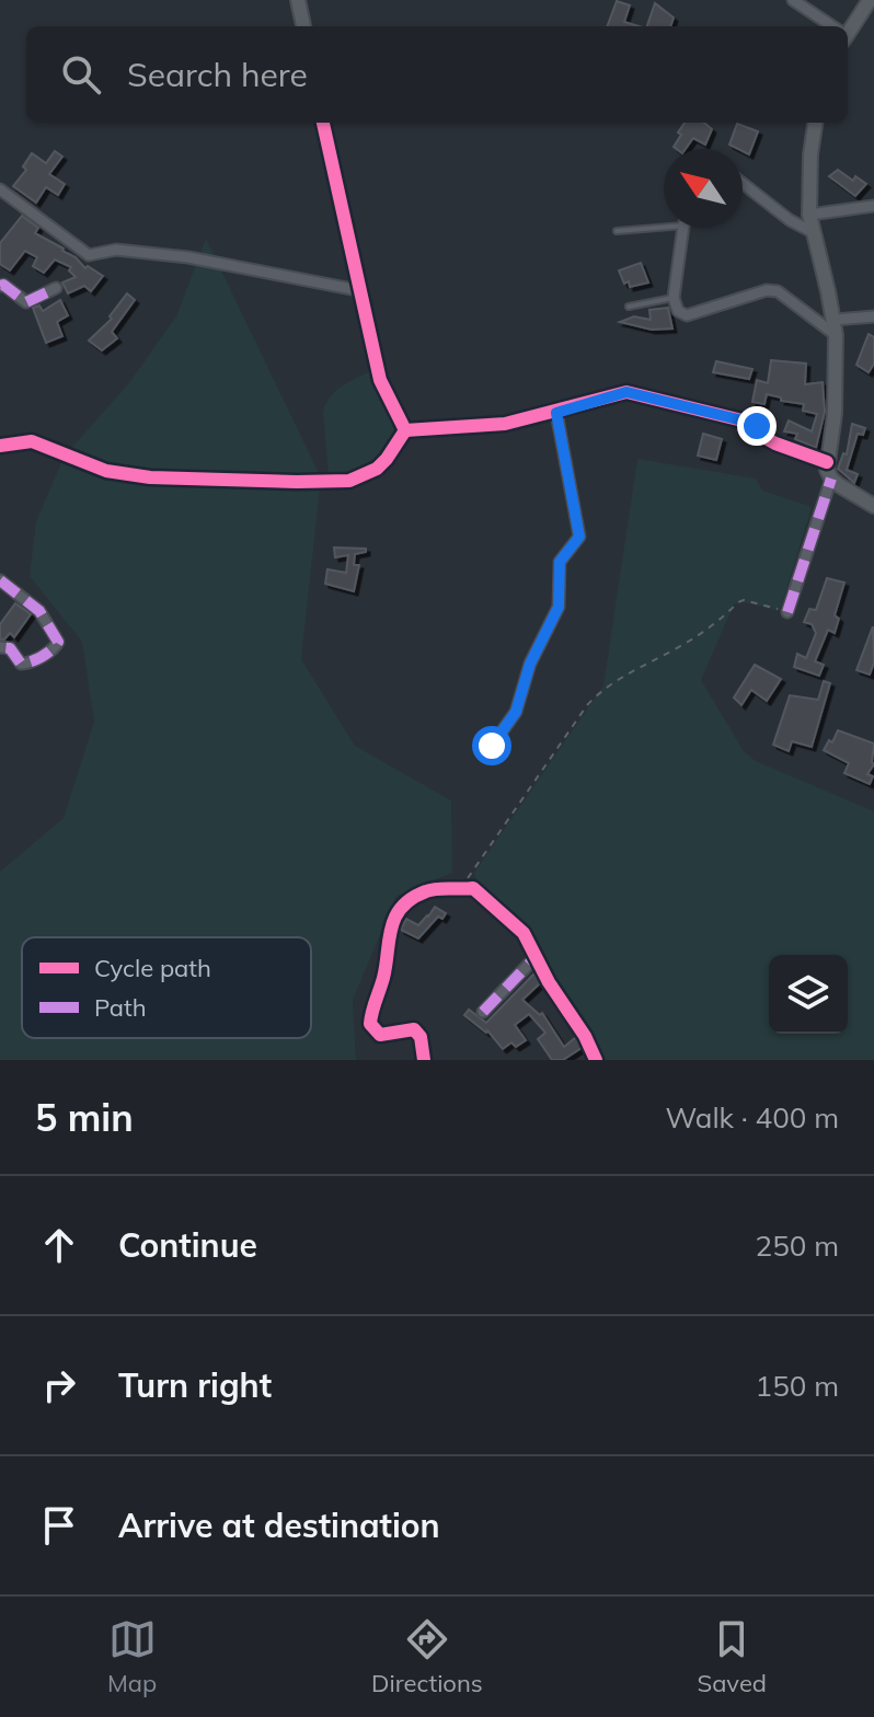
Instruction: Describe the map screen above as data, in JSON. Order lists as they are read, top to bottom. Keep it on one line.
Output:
{"legend":["Cycle path","Path"],"north":"top left","page":{"search":"Search here","heading":["5 min","Walk · 400 m"],"list":[["Continue","250 m"],["Turn right","150 m"],"Arrive at destination"],"nav":["Map","Directions","Saved"]}}
